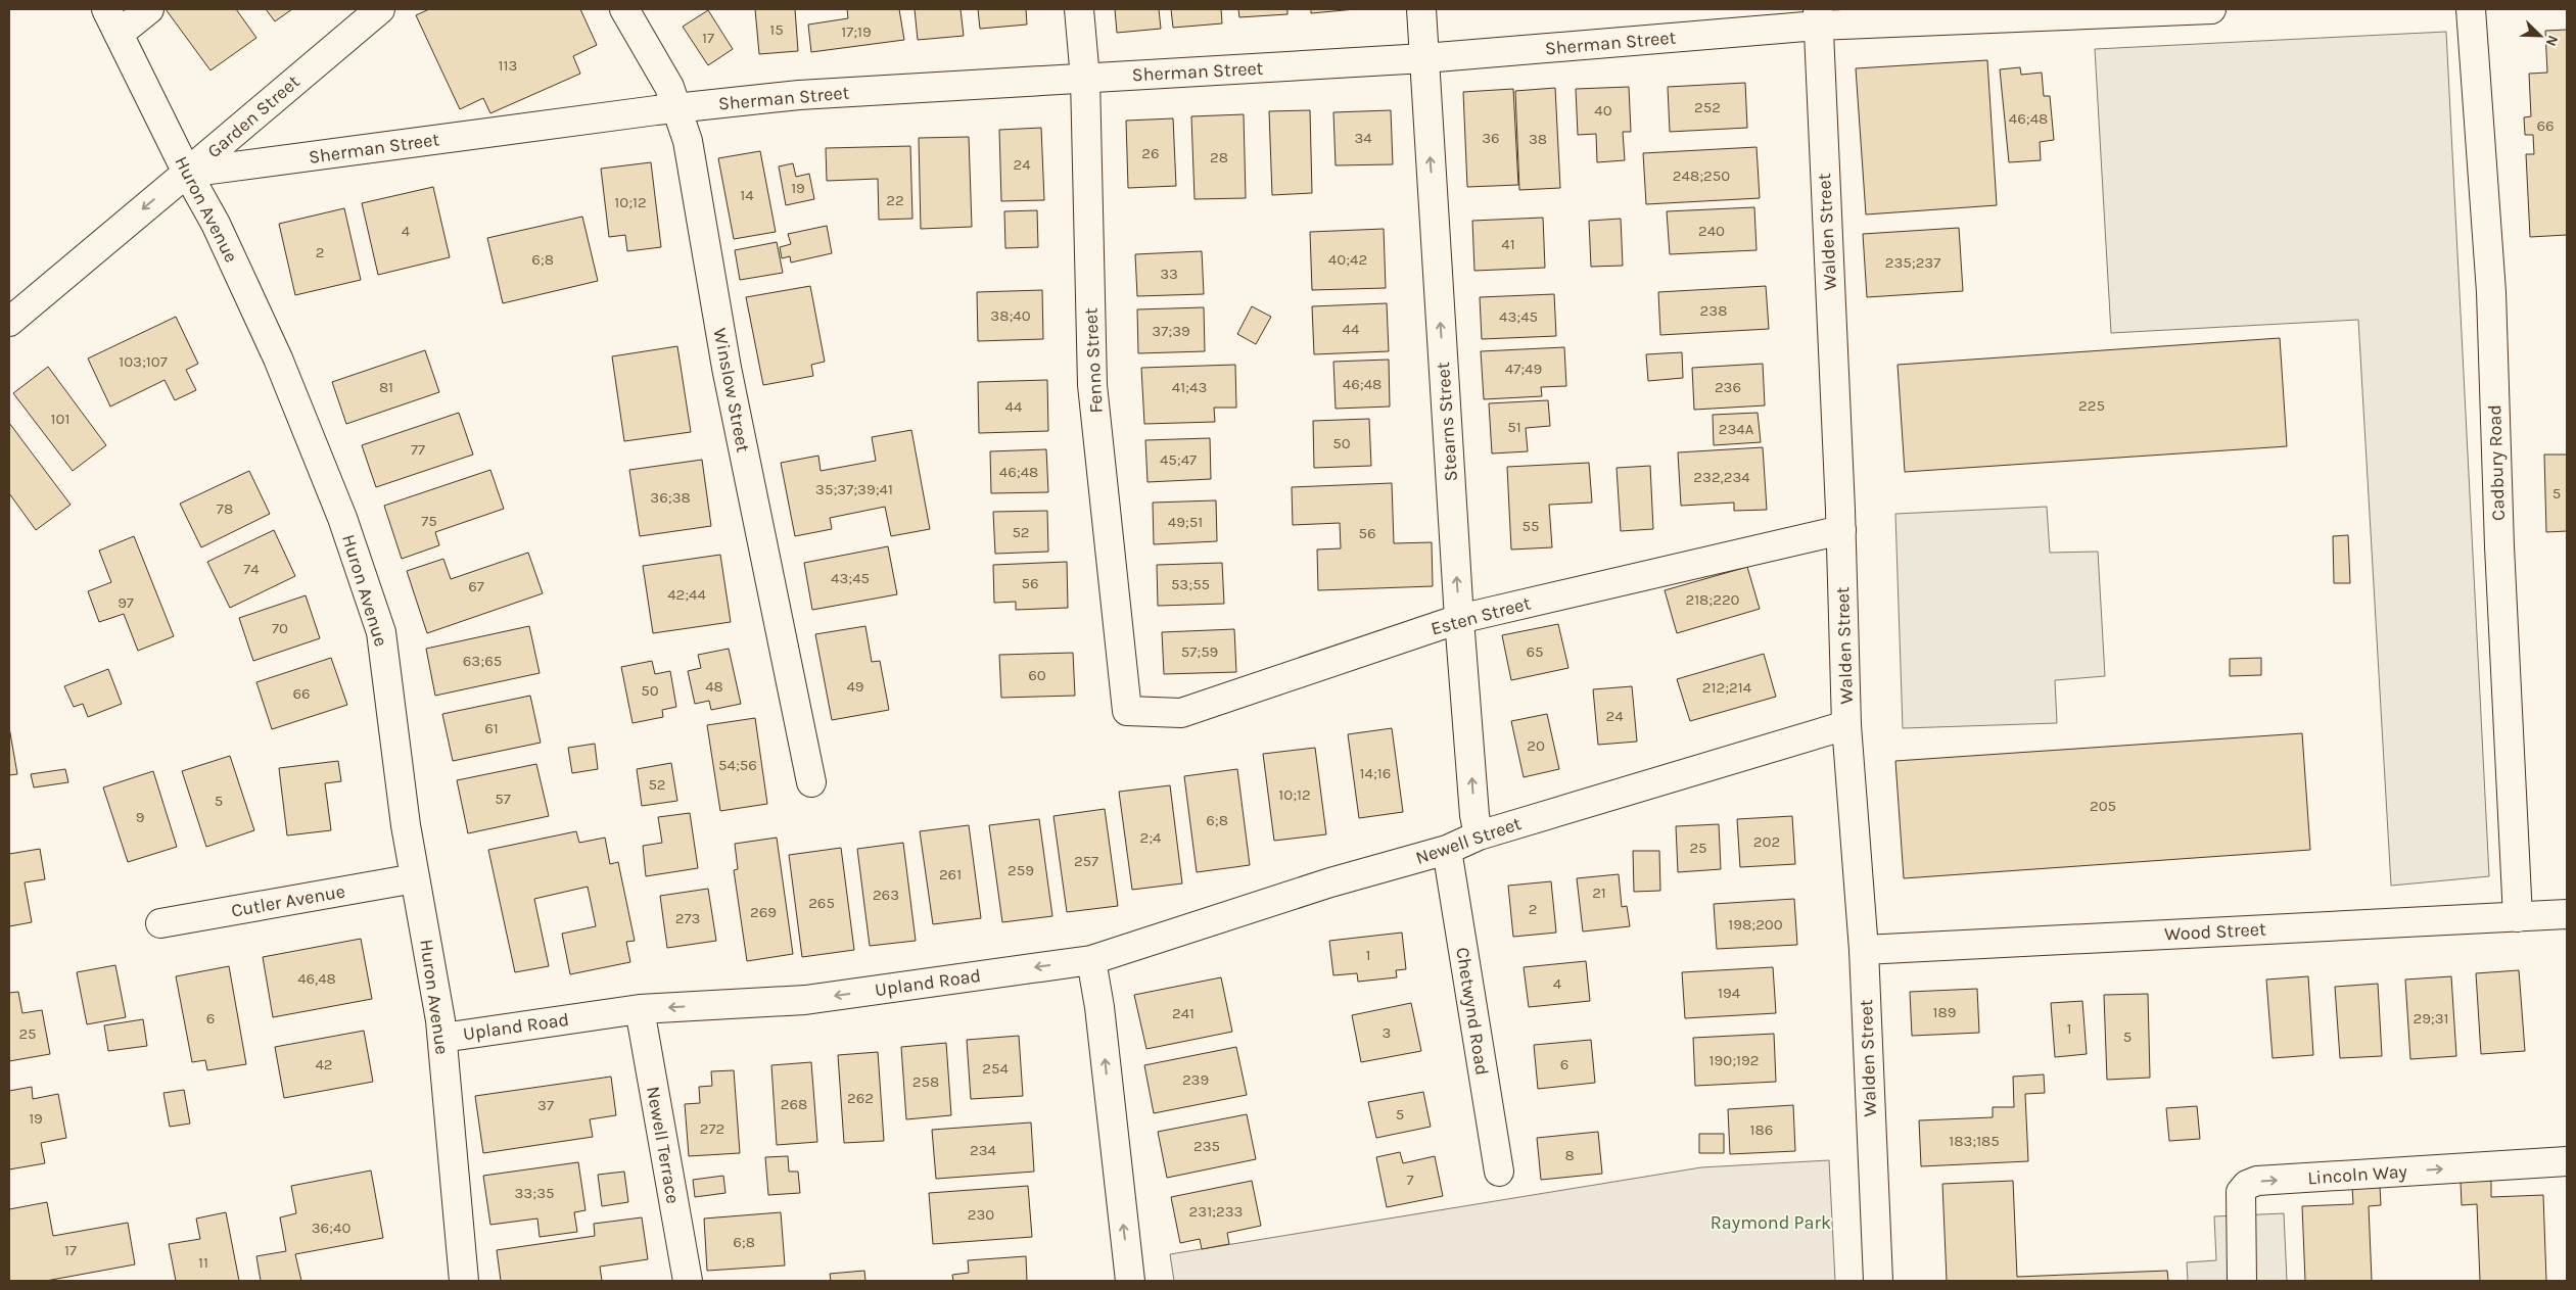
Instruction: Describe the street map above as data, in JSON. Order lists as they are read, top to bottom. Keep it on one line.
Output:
{"streets":{"street":["Sherman Street","Garden Street","Huron Avenue","Walden Street","Fenno Street","Winslow Street","Stearns Street","Cadbury Road","Esten Street","Newell Street","Cutler Avenue","Wood Street","Upland Road","Chetwynd Road","Newell Terrace","Lincoln Way"]},"crossings":[["Sherman Street","Garden Street"],["Sherman Street","Huron Avenue"],["Sherman Street","Walden Street"],["Sherman Street","Fenno Street"],["Sherman Street","Winslow Street"],["Sherman Street","Stearns Street"],["Garden Street","Huron Avenue"],["Huron Avenue","Cutler Avenue"],["Huron Avenue","Upland Road"],["Walden Street","Esten Street"],["Walden Street","Newell Street"],["Walden Street","Wood Street"],["Fenno Street","Esten Street"],["Stearns Street","Esten Street"],["Stearns Street","Newell Street"],["Cadbury Road","Wood Street"],["Newell Street","Upland Road"],["Newell Street","Chetwynd Road"],["Upland Road","Newell Terrace"]],"one_way":["Garden Street","Stearns Street","Upland Road","Lincoln Way"],"parks":["Raymond Park"],"house_numbers":["15","17;19","17","113","252","40","46;48","66","34","36","38","26","28","24","248;250","19","14","22","10;12","4","240","41","2","6;8","40;42","235;237","33","238","38;40","43;45","44","37;39","103;107","47;49","46;48","81","41;43","236","225","44","101","51","234A","50","77","45;47","46;48","232,234","35;37;39;41","5","36;38","78","75","49;51","55","52","56","74","43;45","56","53;55","67","42;44","218;220","97","70","57;59","65","63;65","60","48","49","212;214","50","66","24","61","20","54;56","14;16","52","10;12","57","5","205","9","6;8","2;4","202","25","257","259","261","21","263","265","2","269","273","198;200","1","46,48","4","194","189","241","6","29;31","1","3","25","5","190;192","42","6","254","239","258","262","268","37","5","19","272","186","183;185","235","234","8","7","33;35","231;233","230","36;40","6;8","17","11"],"north":"bottom right"}
